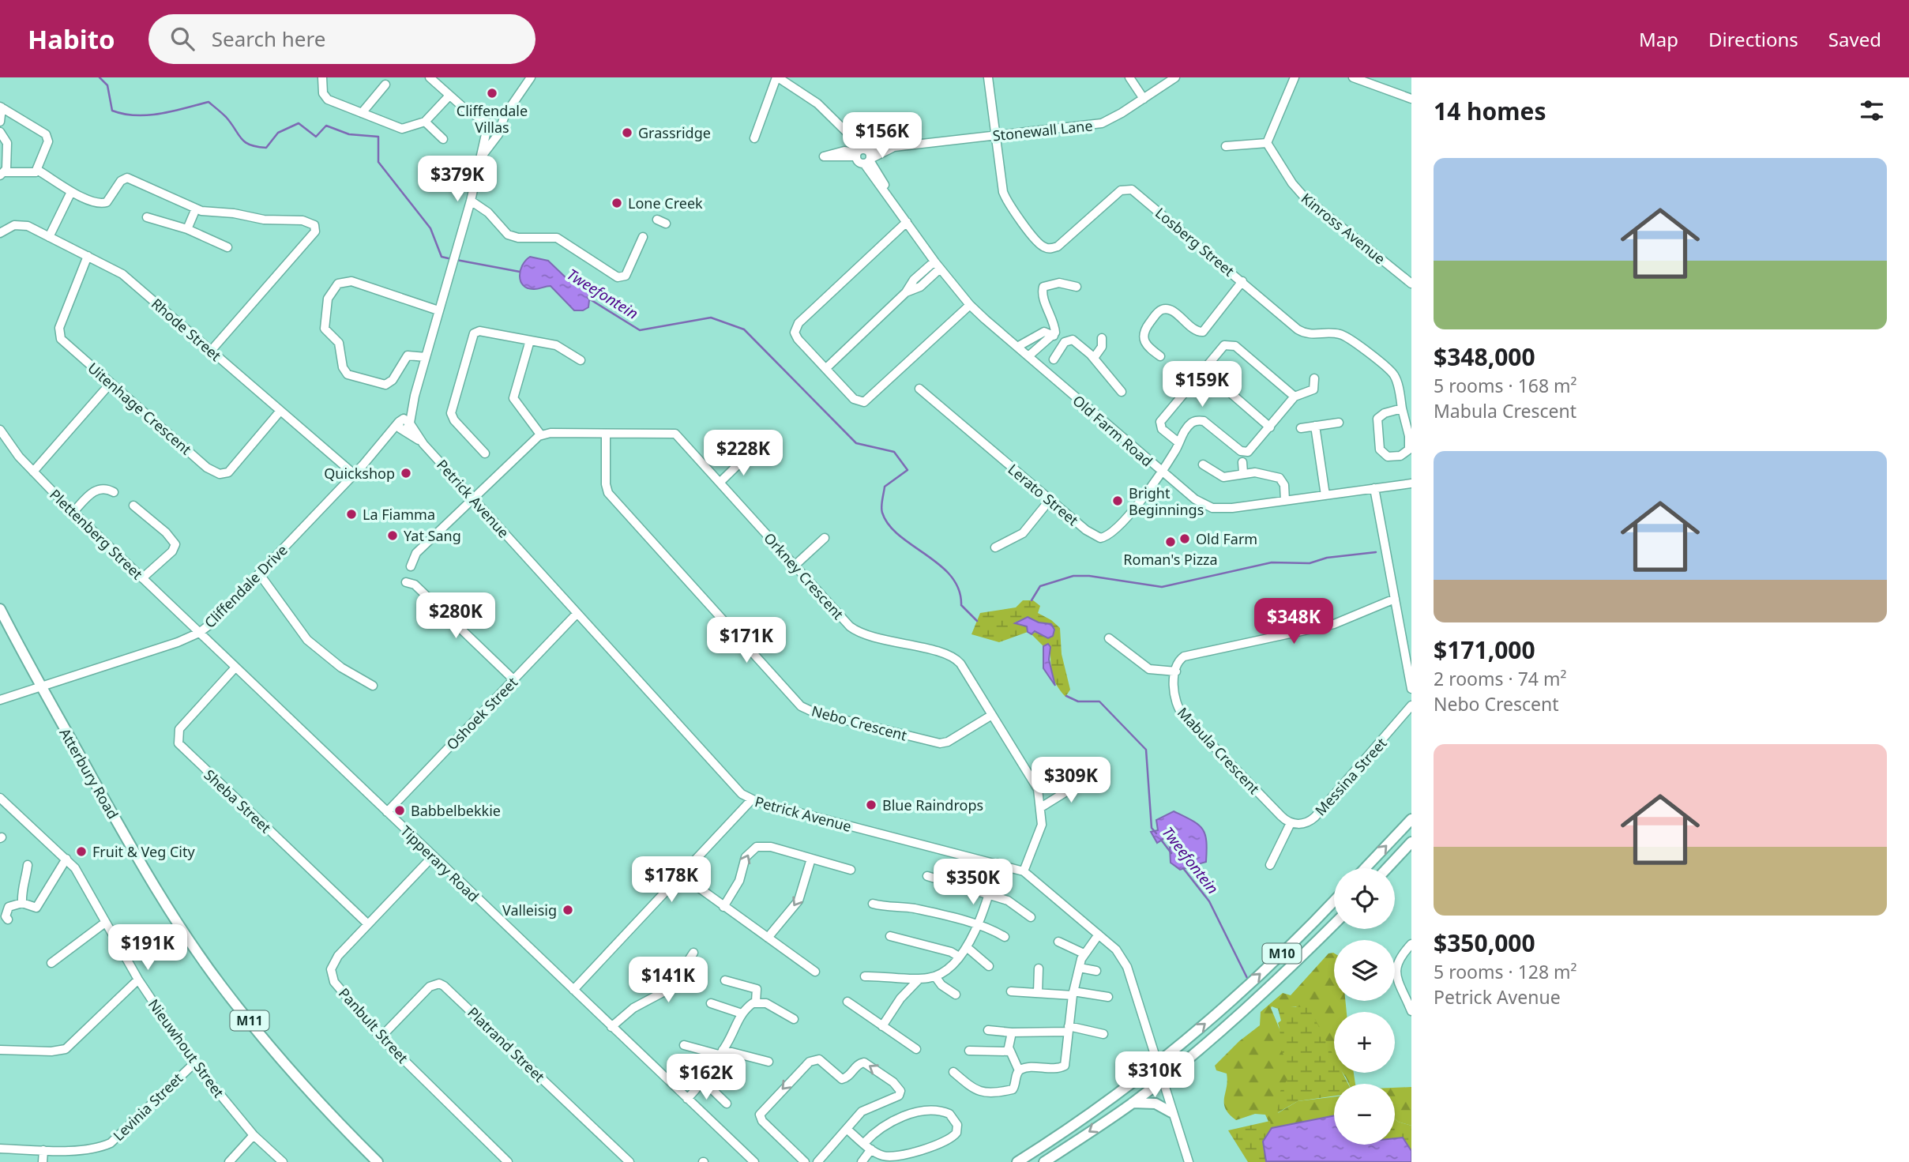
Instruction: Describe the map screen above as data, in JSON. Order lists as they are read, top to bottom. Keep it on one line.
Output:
{"streets":{"main road":["Atterbury Road","M10","M11"],"street":["Stonewall Lane","Kinross Avenue","Losberg Street","Rhode Street","Uitenhage Crescent","Old Farm Road","Lerato Street","Petrick Avenue","Plettenberg Street","Orkney Crescent","Cliffendale Drive","Oshoek Street","Nebo Crescent","Mabula Crescent","Messina Street","Sheba Street","Tipperary Road","Panbult Street","Platrand Street","Nieuwhout Street","Levinia Street"]},"crossings":[["Stonewall Lane","Losberg Street"],["Stonewall Lane","Old Farm Road"],["Rhode Street","Uitenhage Crescent"],["Rhode Street","Cliffendale Drive"],["Old Farm Road","Lerato Street"],["Petrick Avenue","Orkney Crescent"],["Petrick Avenue","Cliffendale Drive"],["Petrick Avenue","Oshoek Street"],["Petrick Avenue","M10"],["Plettenberg Street","Cliffendale Drive"],["Plettenberg Street","Tipperary Road"],["Orkney Crescent","Nebo Crescent"],["Cliffendale Drive","Atterbury Road"],["Cliffendale Drive","Tipperary Road"],["Oshoek Street","Tipperary Road"],["Mabula Crescent","Messina Street"],["Sheba Street","Tipperary Road"],["Sheba Street","Panbult Street"],["Tipperary Road","Panbult Street"],["Panbult Street","Platrand Street"],["Nieuwhout Street","Levinia Street"]],"water":["Tweefontein"],"places":["Cliffendale Villas","Grassridge","Lone Creek","Quickshop","Bright Beginnings","La Fiamma","Yat Sang","Old Farm","Roman's Pizza","Blue Raindrops","Babbelbekkie","Fruit & Veg City","Valleisig"],"page":{"header":"Habito","search":"Search here","nav":["Map","Directions","Saved"],"heading":"14 homes","price":["$156K","$379K","$159K","$228K","$280K","$348K","$171K","$309K","$178K","$350K","$191K","$141K","$310K","$162K"],"list":[{"name":"$348,000","note":"5 rooms · 168 m² · Mabula Crescent"},{"name":"$171,000","note":"2 rooms · 74 m² · Nebo Crescent"},{"name":"$350,000","note":"5 rooms · 128 m² · Petrick Avenue"}],"map_buttons":["+","−"]}}
